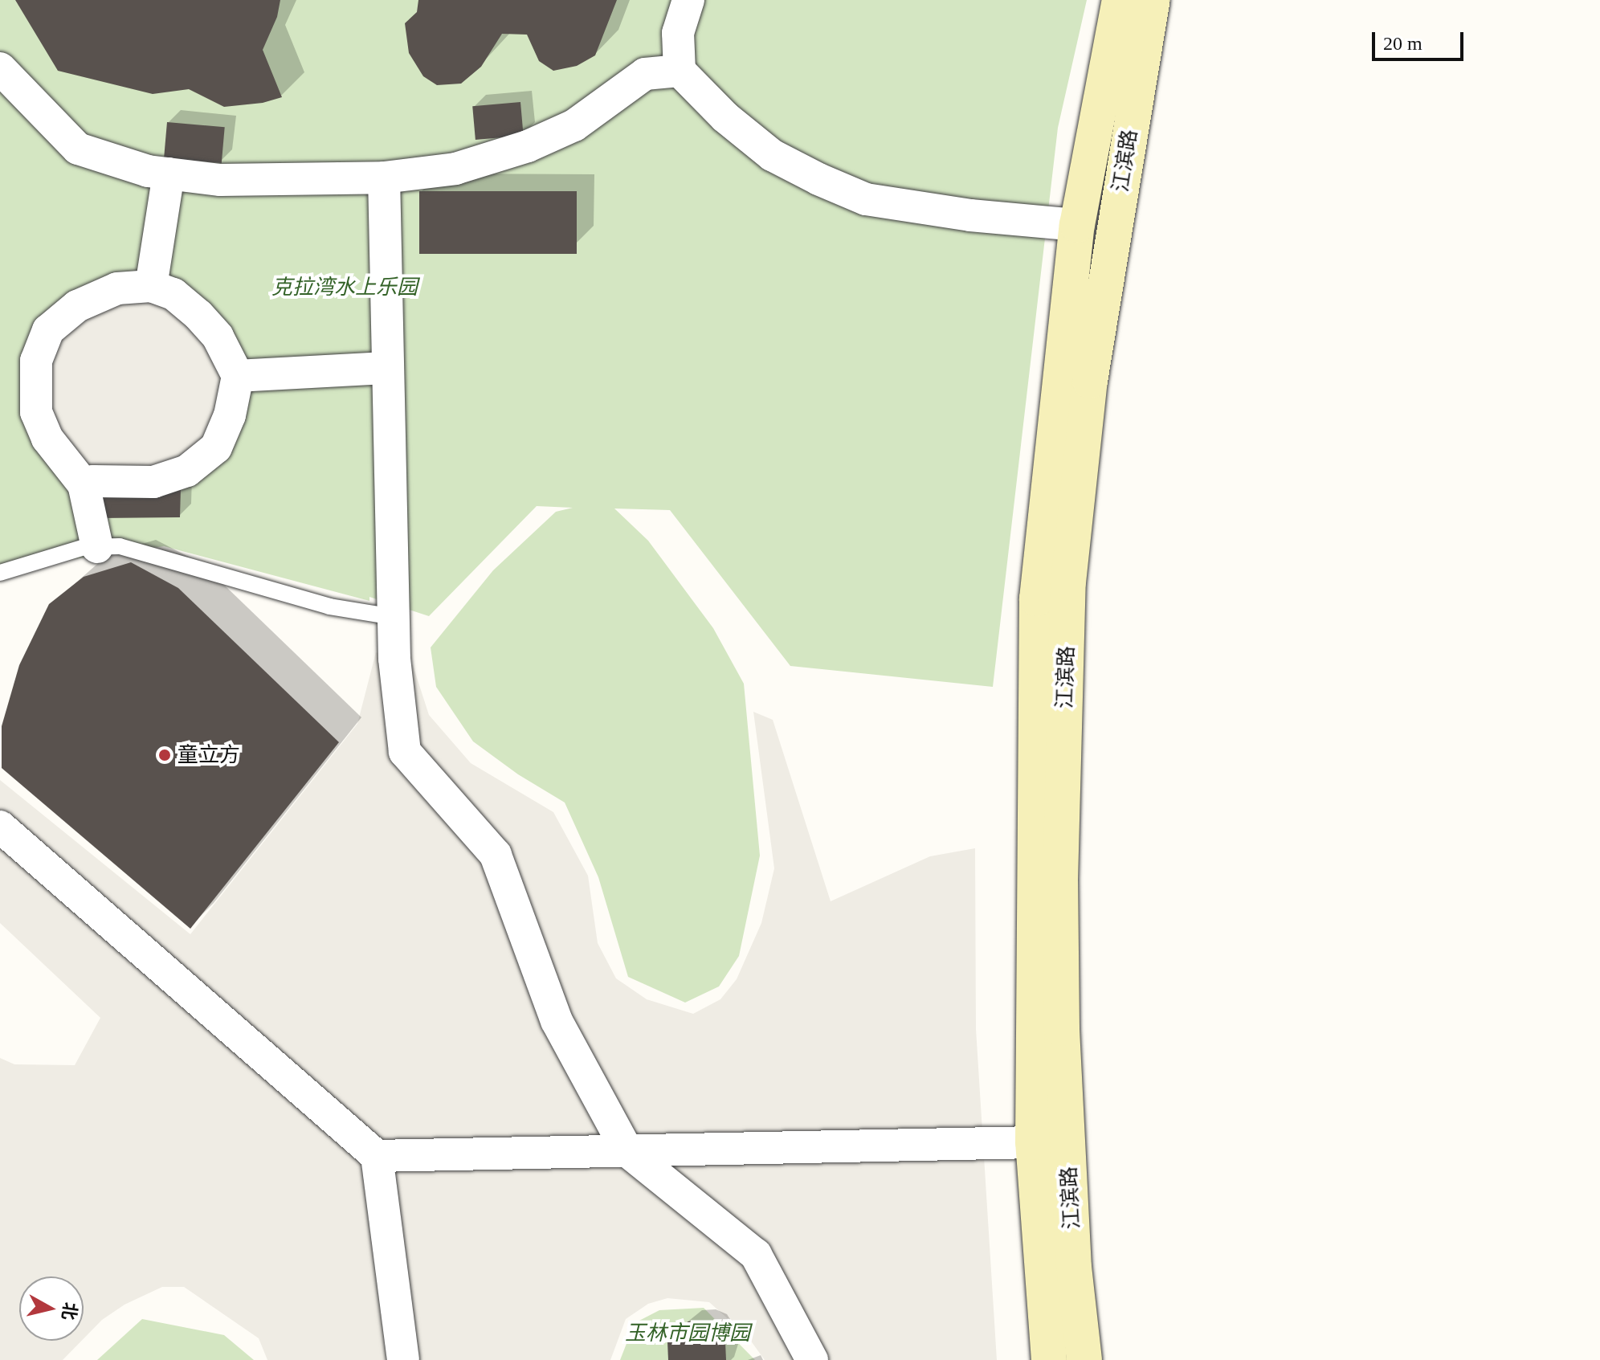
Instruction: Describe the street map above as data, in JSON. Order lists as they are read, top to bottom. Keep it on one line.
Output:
{"streets":{"main road":["江滨路"]},"parks":["克拉湾水上乐园","玉林市园博园"],"places":["童立方"],"scale_bar":"20 m","north":"right"}
